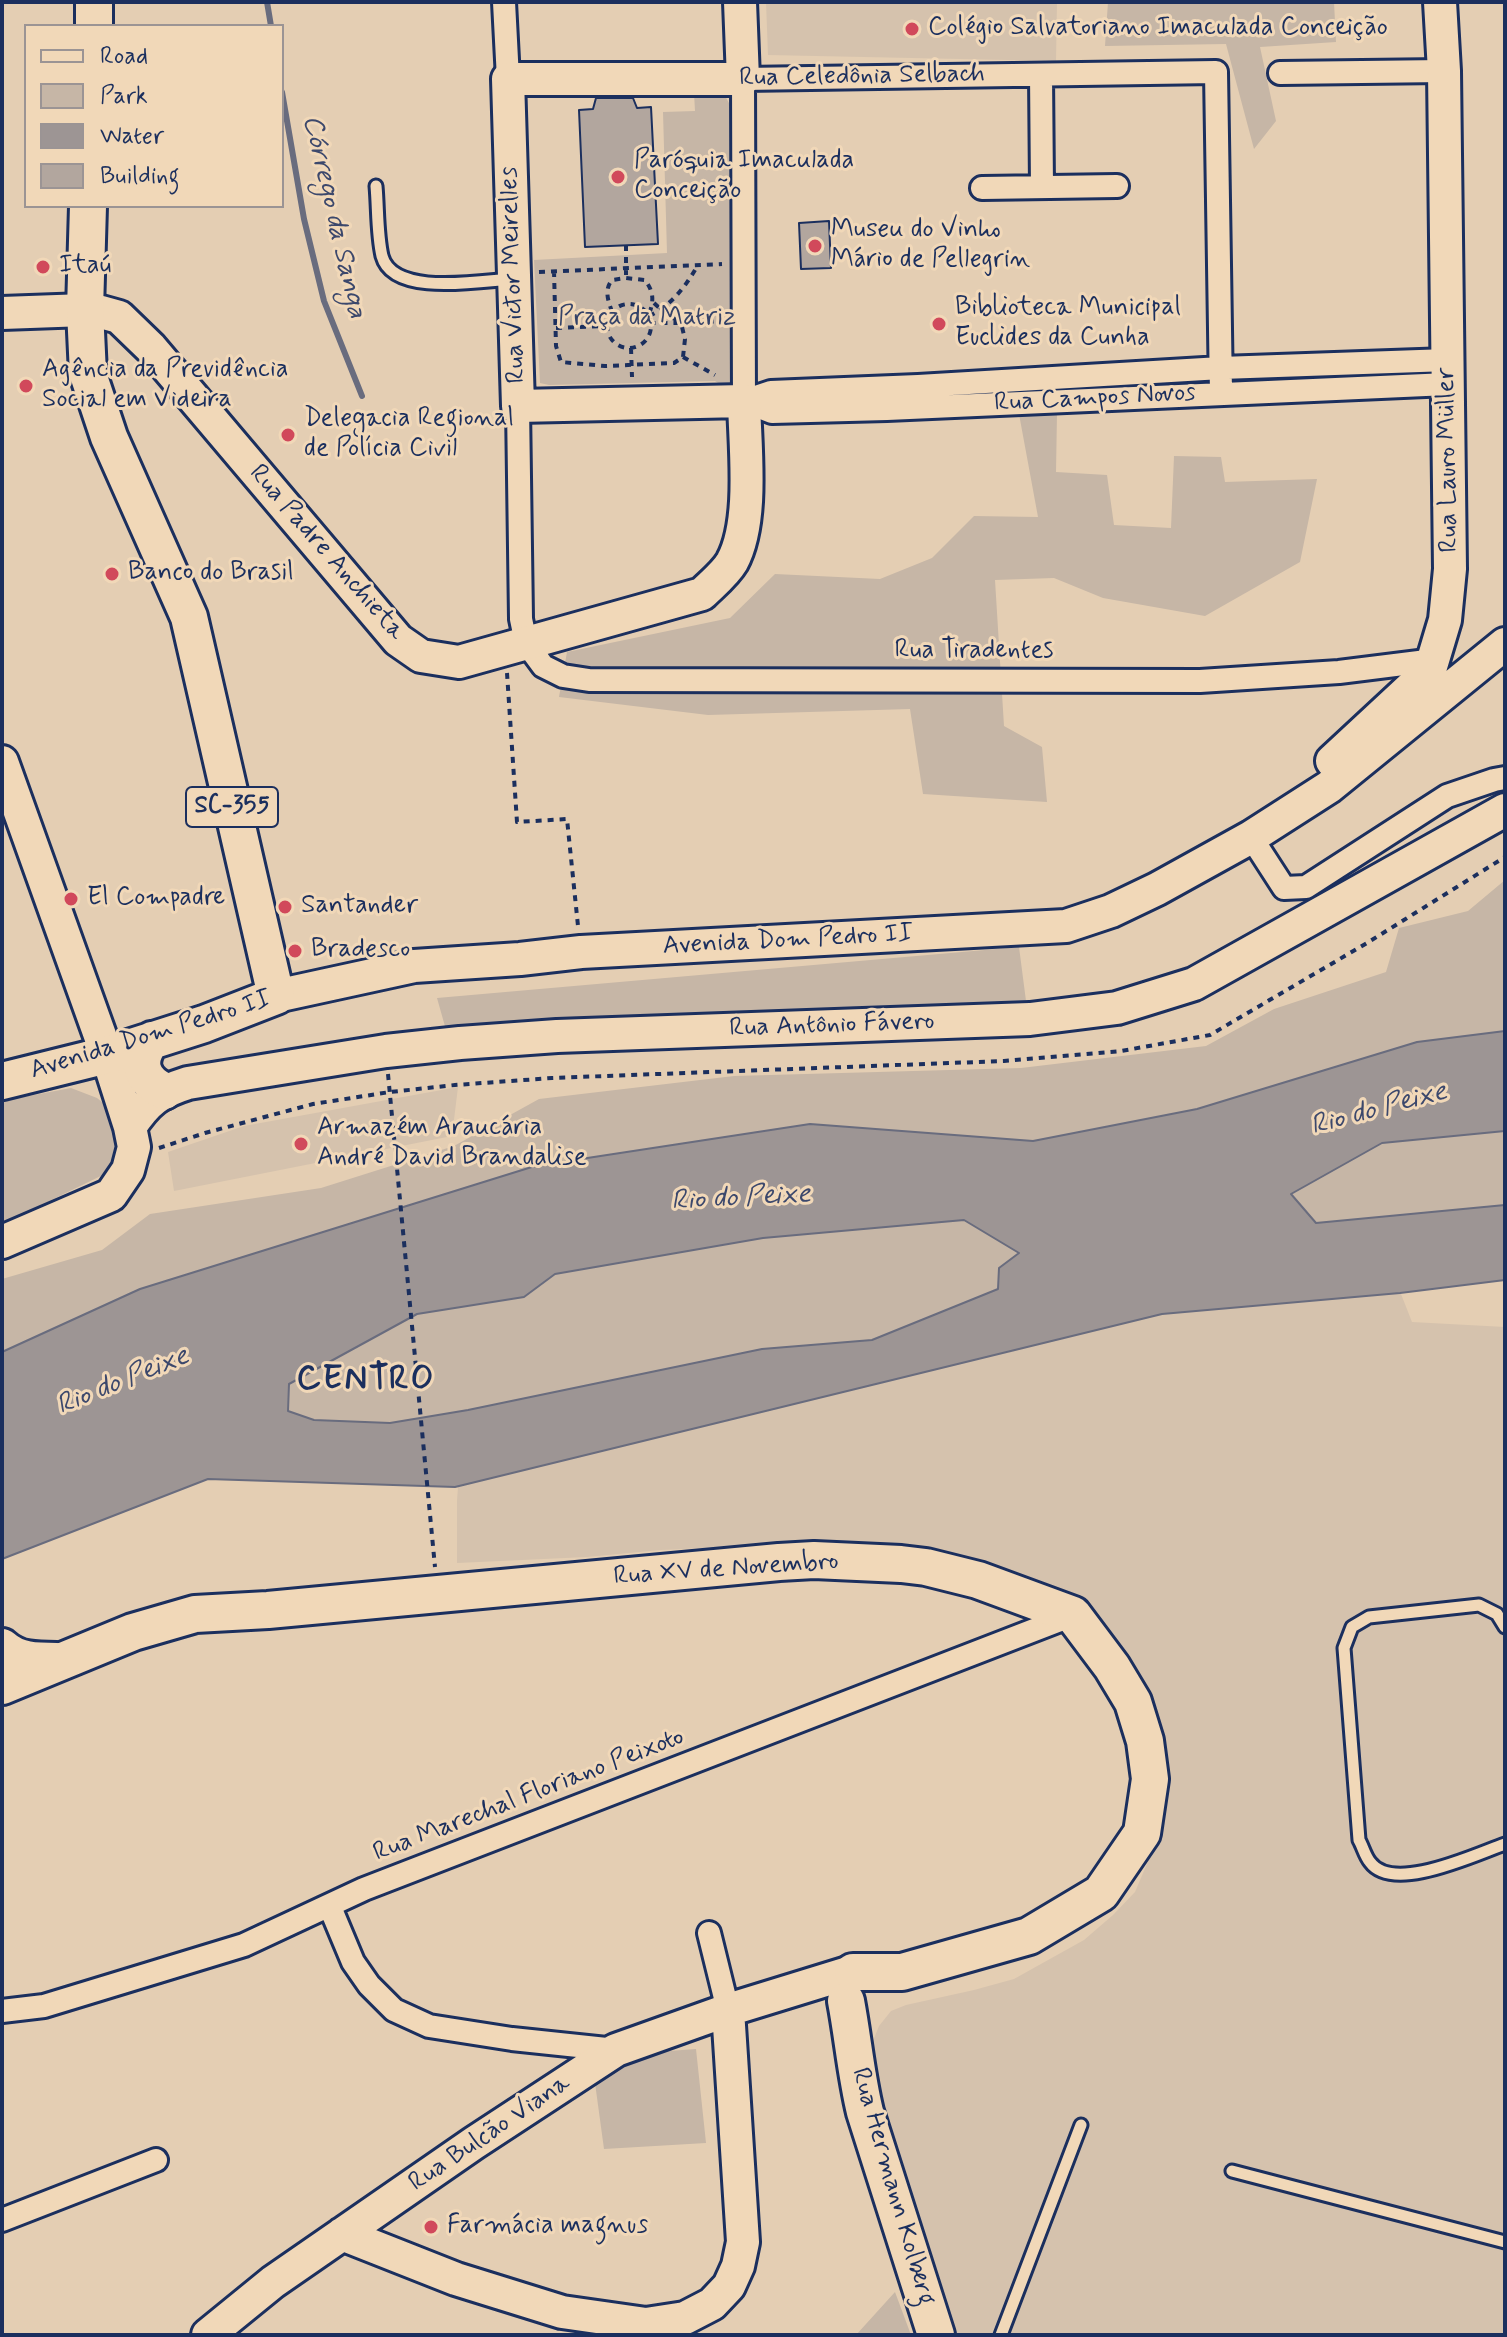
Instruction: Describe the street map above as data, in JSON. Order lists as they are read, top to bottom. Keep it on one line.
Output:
{"streets":{"main road":["Rua Celedônia Selbach","Rua Victor Meirelles","Rua Campos Novos","Rua Lauro Müller","Rua Padre Anchieta","SC-355","Avenida Dom Pedro II","Rua Antônio Fávero","Rua XV de Novembro","Rua Bulcão Viana","Rua Hermann Kolberg"],"street":["Rua Tiradentes","Rua Marechal Floriano Peixoto"]},"crossings":[["Rua Celedônia Selbach","Rua Victor Meirelles"],["Rua Celedônia Selbach","Rua Campos Novos"],["Rua Victor Meirelles","Rua Campos Novos"],["Rua Victor Meirelles","Rua Padre Anchieta"],["Rua Victor Meirelles","Rua Tiradentes"],["Rua Campos Novos","Rua Lauro Müller"],["Rua Campos Novos","Rua Padre Anchieta"],["Rua Lauro Müller","Rua Tiradentes"],["Rua Lauro Müller","Avenida Dom Pedro II"],["Rua Padre Anchieta","Rua Tiradentes"],["Rua Padre Anchieta","SC-355"],["SC-355","Avenida Dom Pedro II"],["Rua XV de Novembro","Rua Marechal Floriano Peixoto"],["Rua XV de Novembro","Rua Bulcão Viana"],["Rua Marechal Floriano Peixoto","Rua Bulcão Viana"],["Rua Bulcão Viana","Rua Hermann Kolberg"]],"districts":["CENTRO"],"water":["Córrego da Sanga","Rio do Peixe"],"parks":["Praça da Matriz"],"places":["Colégio Salvatoriano Imaculada Conceição","Paróquia Imaculada Conceição","Museu do Vinho Mário de Pellegrin","Itaú","Biblioteca Municipal Euclides da Cunha","Agência da Previdência Social em Videira","Delegacia Regional de Polícia Civil","Banco do Brasil","El Compadre","Santander","Bradesco","Armazém Araucária André David Brandalise","Farmácia magnus"],"legend":["Road","Park","Water","Building"]}
